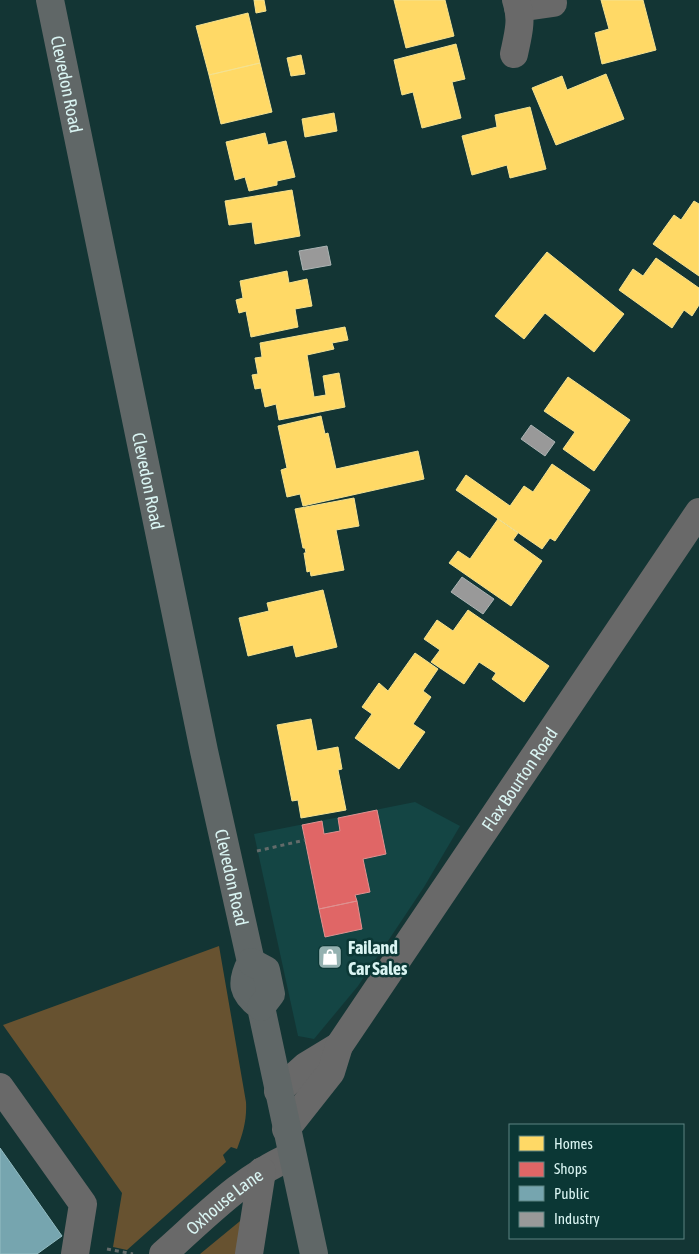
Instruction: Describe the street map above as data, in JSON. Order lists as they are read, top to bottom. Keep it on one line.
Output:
{"streets":{"main road":["Clevedon Road"],"street":["Flax Bourton Road","Oxhouse Lane"]},"crossings":[["Clevedon Road","Flax Bourton Road"],["Clevedon Road","Oxhouse Lane"]],"places":{"shop":["Failand Car Sales"]},"legend":["Homes","Shops","Public","Industry"]}
